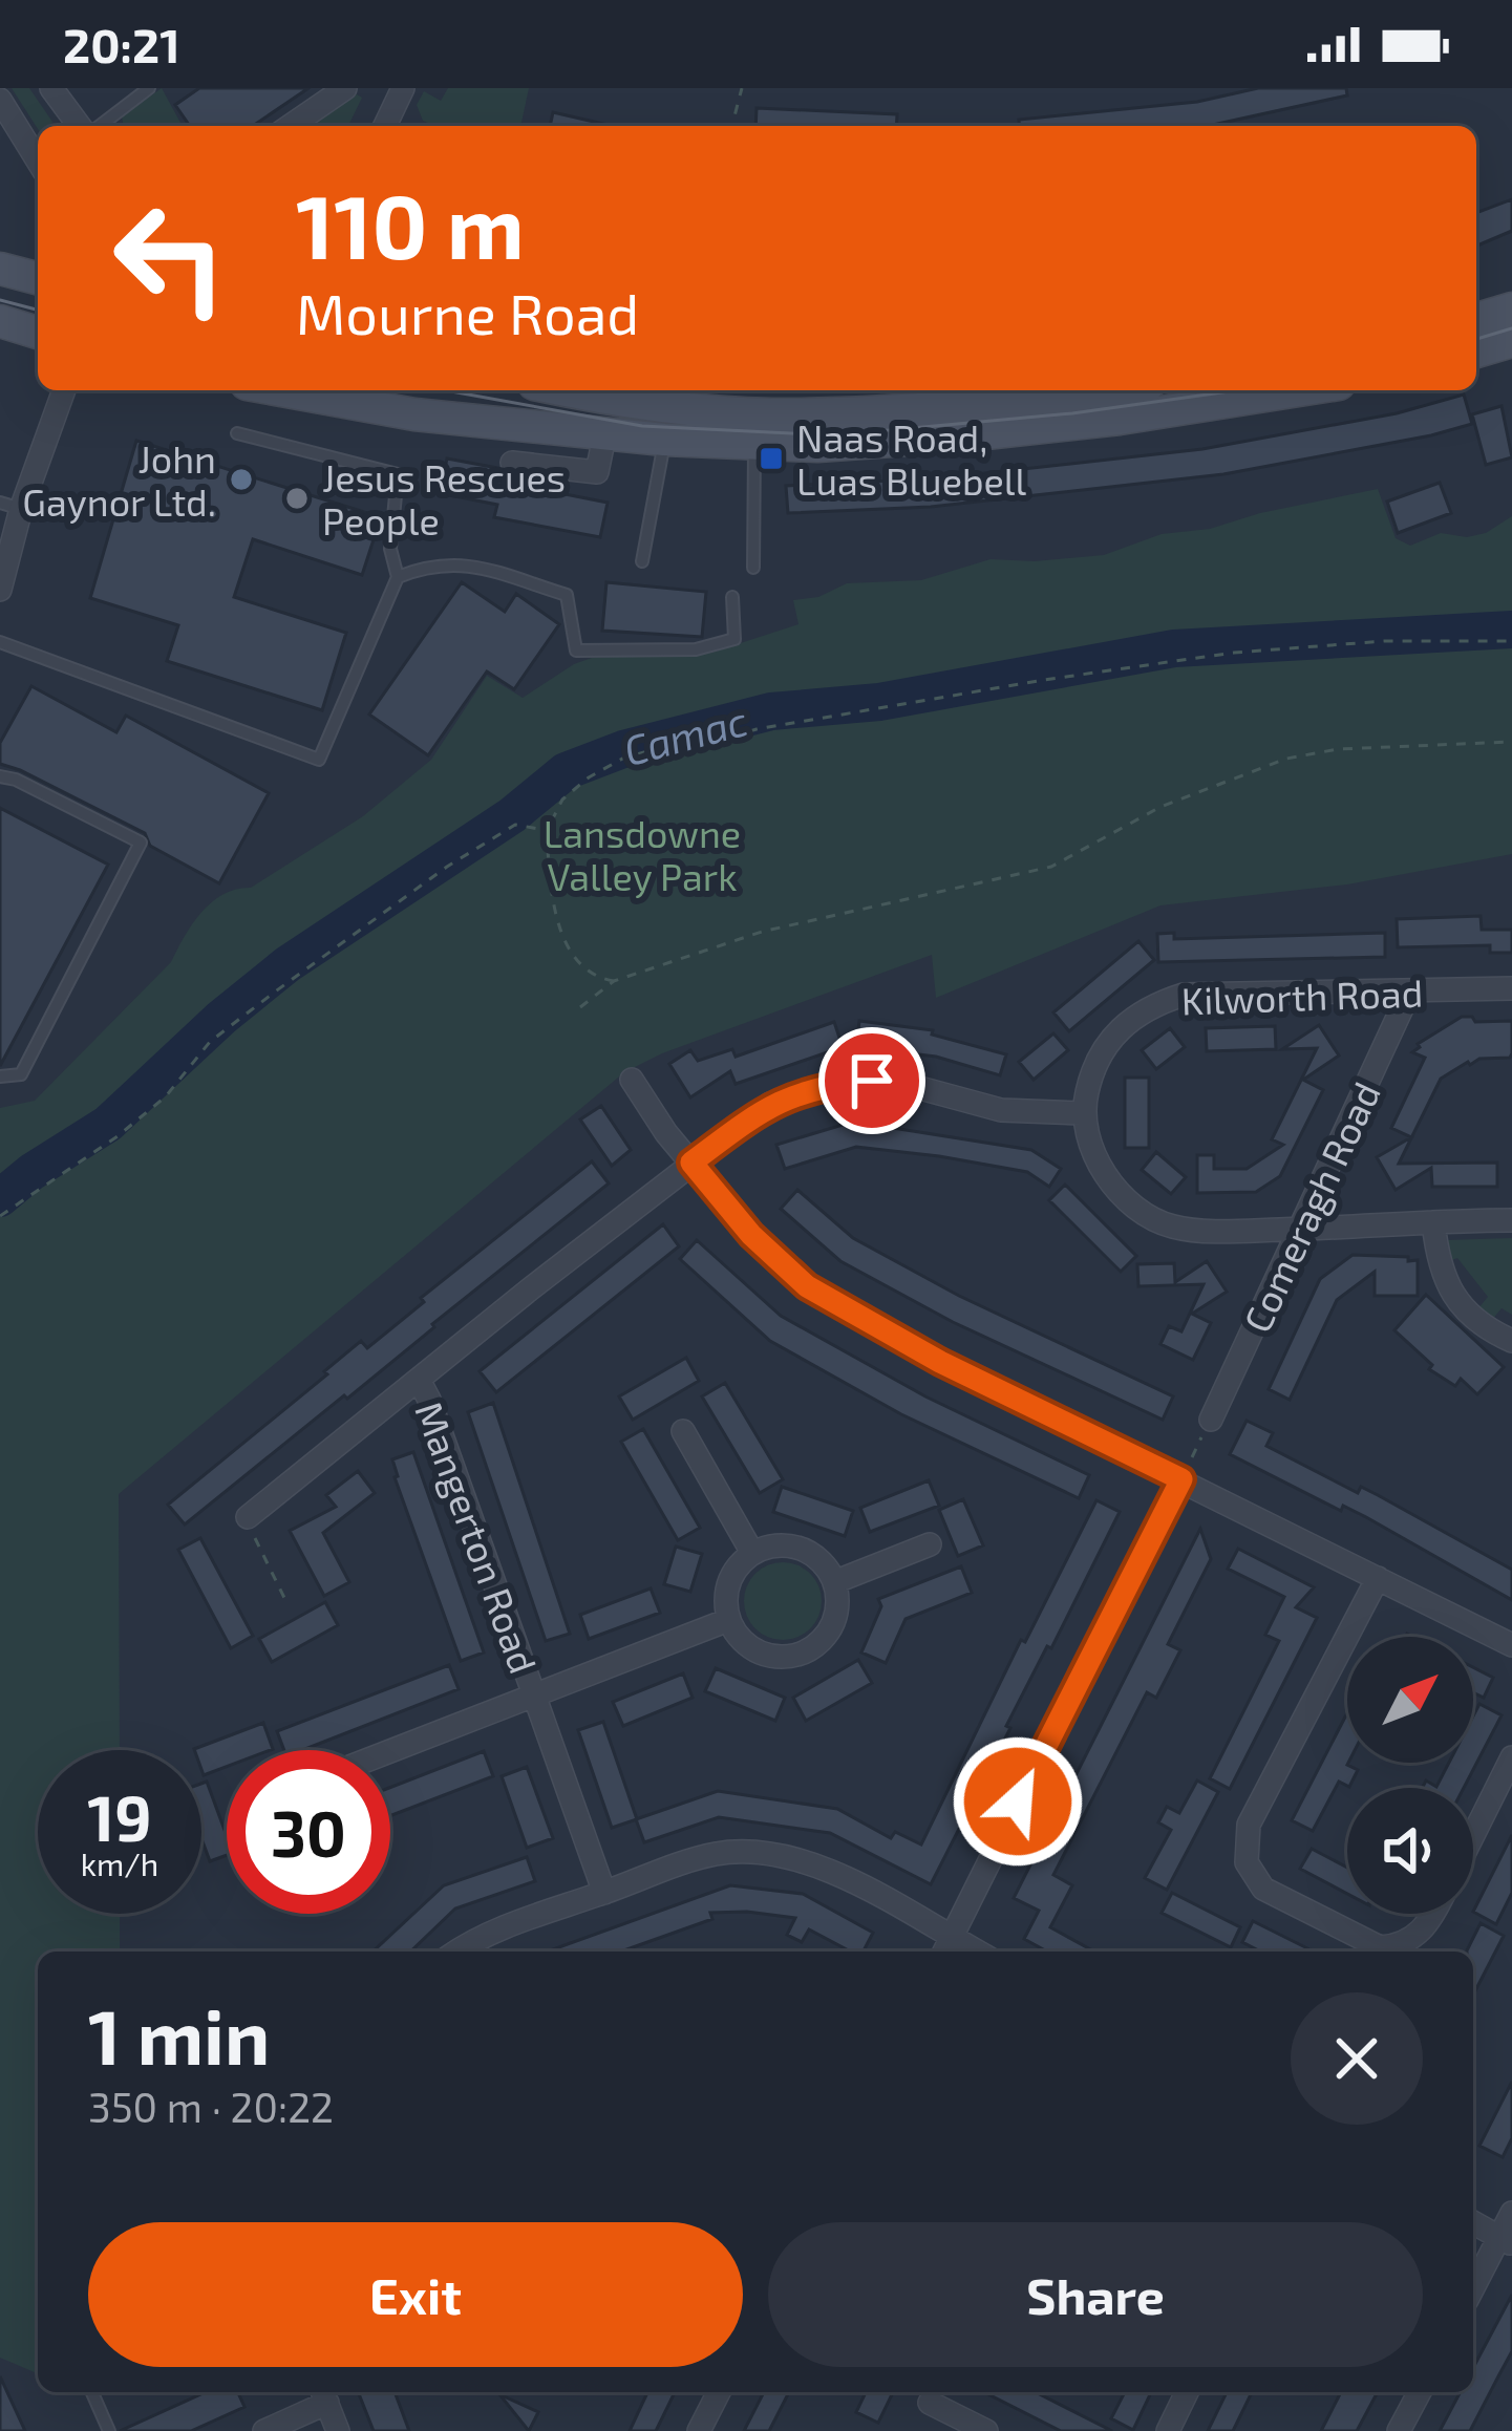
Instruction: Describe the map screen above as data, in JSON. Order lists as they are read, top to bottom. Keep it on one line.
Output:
{"streets":{"street":["Kilworth Road","Comeragh Road","Mangerton Road"]},"crossings":[["Kilworth Road","Comeragh Road"]],"water":["Camac"],"parks":["Lansdowne Valley Park"],"places":{"transit":["Naas Road, Luas Bluebell"],"other":["John Gaynor Ltd.","Jesus Rescues People"]},"north":"top right","page":{"status":"20:21","turn":["110 m","Mourne Road"],"speed":"19 km/h","limit":"30","heading":["1 min","350 m · 20:22"],"buttons":["Exit","Share"]}}
